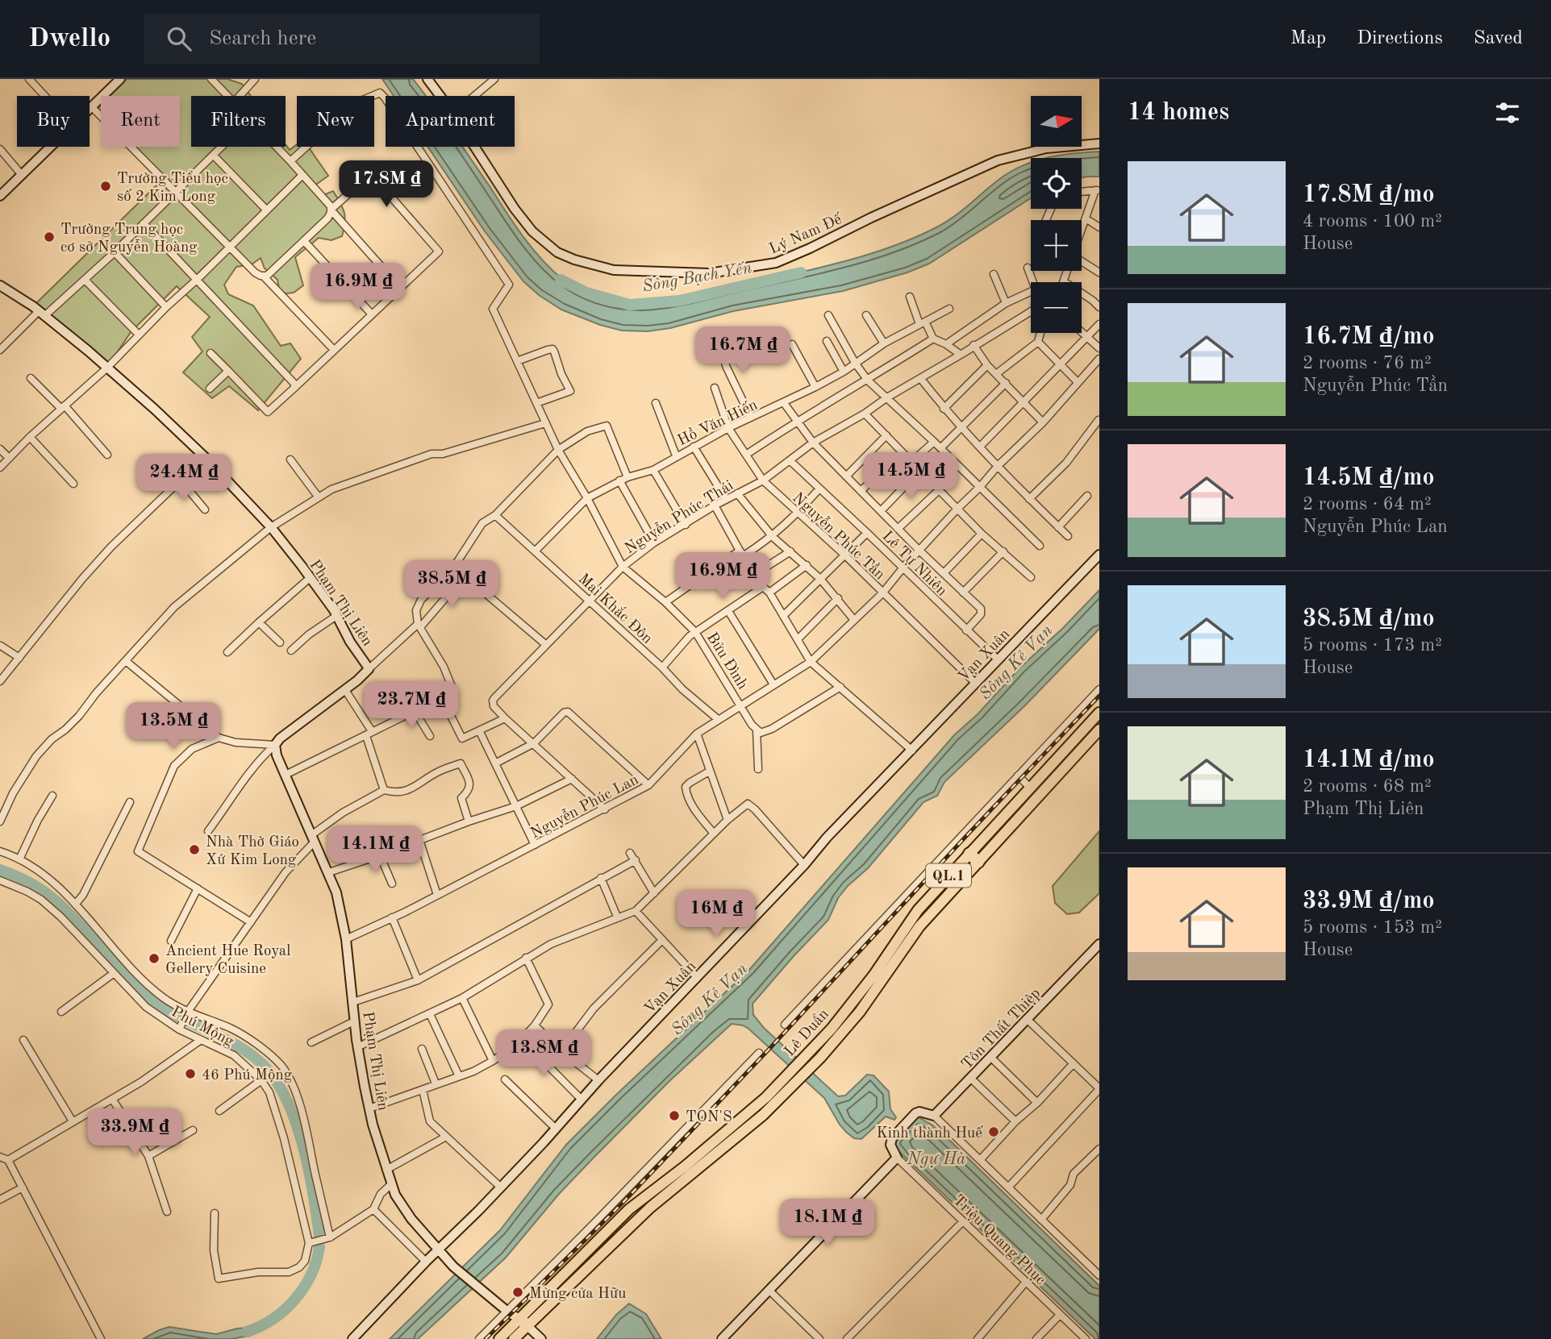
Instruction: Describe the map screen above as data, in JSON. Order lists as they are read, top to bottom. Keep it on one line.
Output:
{"streets":{"main road":["QL.1","Lê Duẩn"],"street":["Lý Nam Đế","Hồ Văn Hiến","Nguyễn Phúc Thái","Nguyễn Phúc Tần","Lê Tự Nhiên","Phạm Thị Liên","Mai Khắc Đôn","Vạn Xuân","Bửu Đình","Nguyễn Phúc Lan","Phú Mộng","Tôn Thất Thiệp","Triệu Quang Phục"]},"crossings":[["Hồ Văn Hiến","Nguyễn Phúc Tần"],["Hồ Văn Hiến","Mai Khắc Đôn"],["Hồ Văn Hiến","Bửu Đình"],["Nguyễn Phúc Thái","Nguyễn Phúc Tần"],["Nguyễn Phúc Thái","Lê Tự Nhiên"],["Nguyễn Phúc Thái","Mai Khắc Đôn"],["Nguyễn Phúc Thái","Bửu Đình"],["Nguyễn Phúc Thái","Nguyễn Phúc Lan"],["Nguyễn Phúc Tần","Vạn Xuân"],["Nguyễn Phúc Tần","Nguyễn Phúc Lan"],["Lê Tự Nhiên","Vạn Xuân"],["Lê Tự Nhiên","Nguyễn Phúc Lan"],["Phạm Thị Liên","Vạn Xuân"],["Phạm Thị Liên","Nguyễn Phúc Lan"],["Phạm Thị Liên","Lê Duẩn"],["Mai Khắc Đôn","Nguyễn Phúc Lan"],["Bửu Đình","Nguyễn Phúc Lan"]],"water":["Sông Bạch Yến","Sông Kẻ Vạn","Ngự Hà"],"places":["Trường Tiểu học số 2 Kim Long","Trường Trung học cơ sở Nguyễn Hoàng","Nhà Thờ Giáo Xứ Kim Long","Ancient Hue Royal Gellery Cuisine","46 Phú Mộng","TON'S","Kinh thành Huế","Mừng cửa Hữu"],"north":"right","page":{"header":"Dwello","search":"Search here","nav":["Map","Directions","Saved"],"heading":"14 homes","map_buttons":["+","−"],"chip":["Buy","Rent","Filters","New","Apartment"],"list":[{"name":"17.8M ₫/mo","note":"4 rooms · 100 m² · House"},{"name":"16.7M ₫/mo","note":"2 rooms · 76 m² · Nguyễn Phúc Tần"},{"name":"14.5M ₫/mo","note":"2 rooms · 64 m² · Nguyễn Phúc Lan"},{"name":"38.5M ₫/mo","note":"5 rooms · 173 m² · House"},{"name":"14.1M ₫/mo","note":"2 rooms · 68 m² · Phạm Thị Liên"},{"name":"33.9M ₫/mo","note":"5 rooms · 153 m² · House"}],"price":["17.8M ₫","16.9M ₫","16.7M ₫","14.5M ₫","24.4M ₫","16.9M ₫","38.5M ₫","23.7M ₫","13.5M ₫","14.1M ₫","16M ₫","13.8M ₫","33.9M ₫","18.1M ₫"]}}
